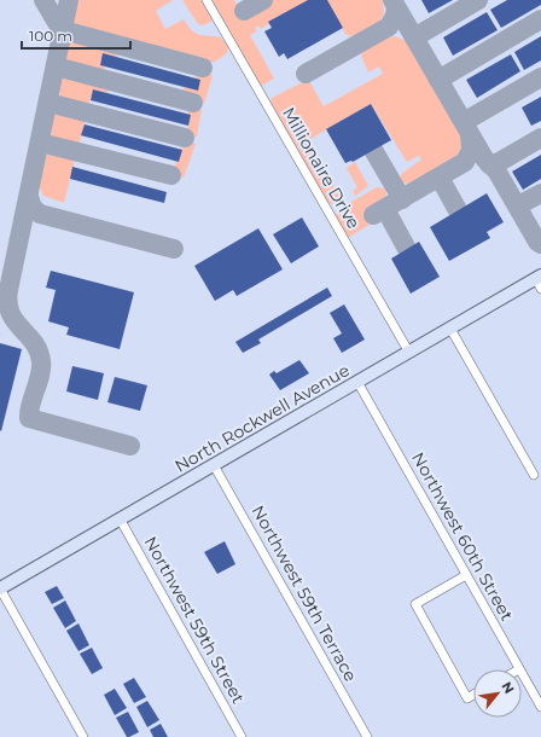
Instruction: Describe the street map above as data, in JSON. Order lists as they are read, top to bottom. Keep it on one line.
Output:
{"streets":{"main road":["North Rockwell Avenue"],"street":["Millionaire Drive","Northwest 60th Street","Northwest 59th Terrace","Northwest 59th Street"]},"crossings":[["Millionaire Drive","North Rockwell Avenue"],["North Rockwell Avenue","Northwest 60th Street"],["North Rockwell Avenue","Northwest 59th Terrace"],["North Rockwell Avenue","Northwest 59th Street"]],"scale_bar":"100 m","north":"top right"}
